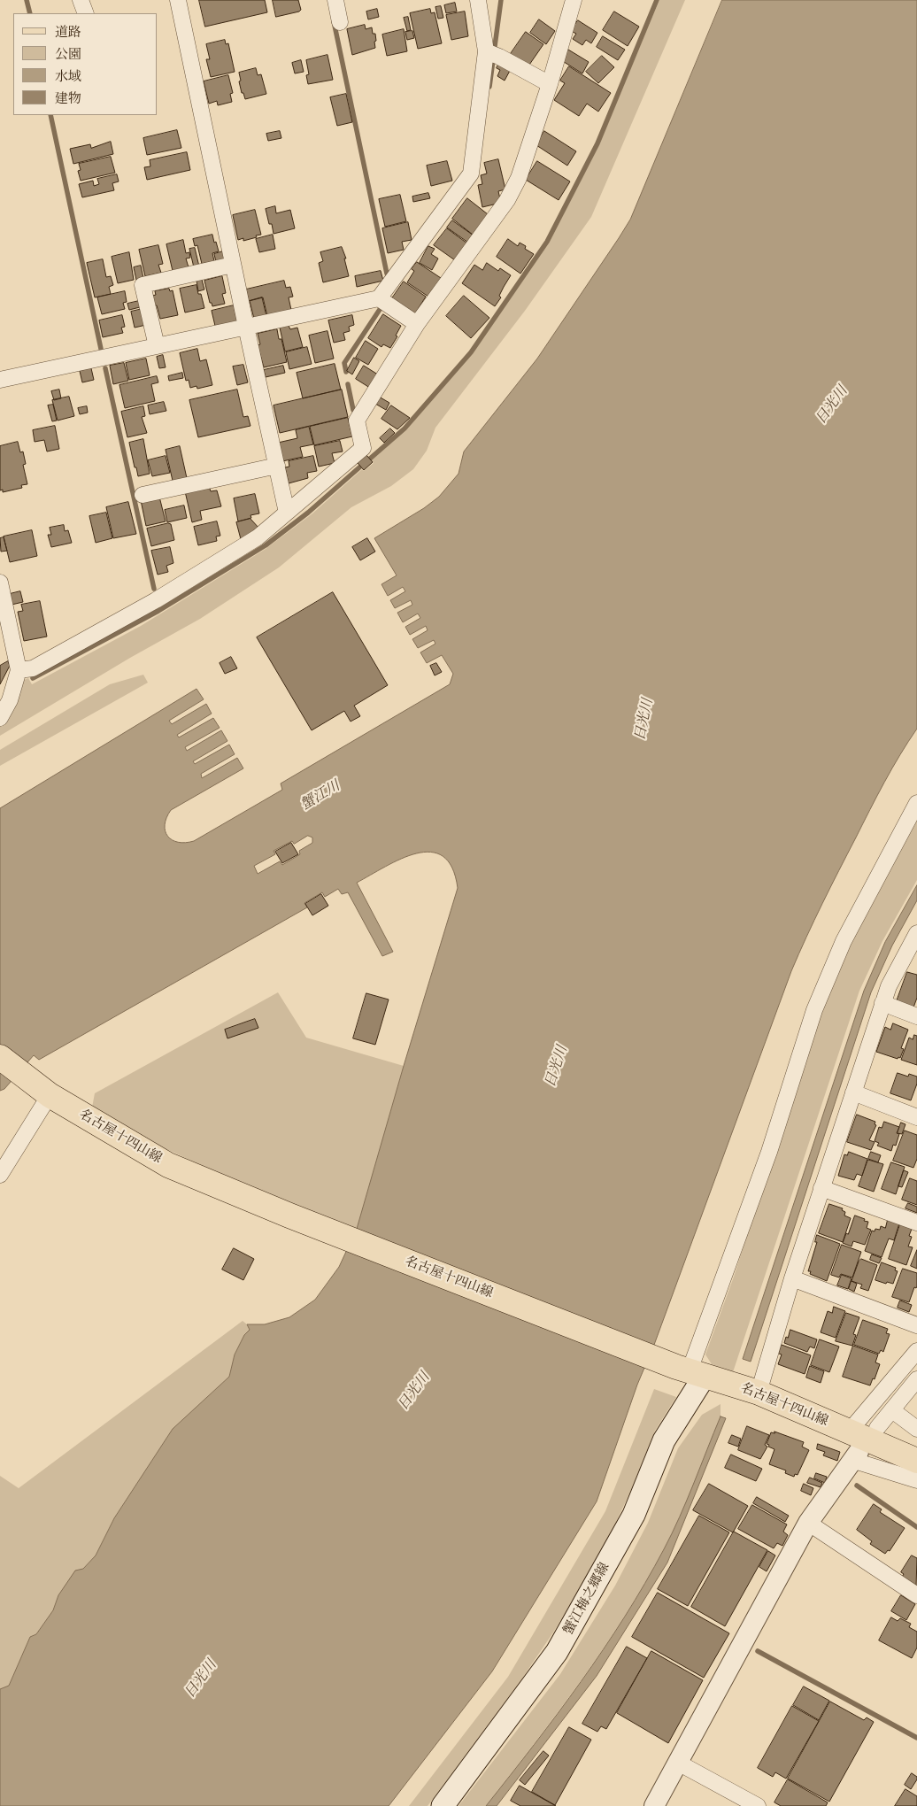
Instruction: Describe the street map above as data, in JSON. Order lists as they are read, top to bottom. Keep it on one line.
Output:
{"streets":{"main road":["名古屋十四山線","蟹江梅之郷線"]},"crossings":[["名古屋十四山線","蟹江梅之郷線"]],"water":["日光川","蟹江川"],"legend":["道路","公園","水域","建物"]}
